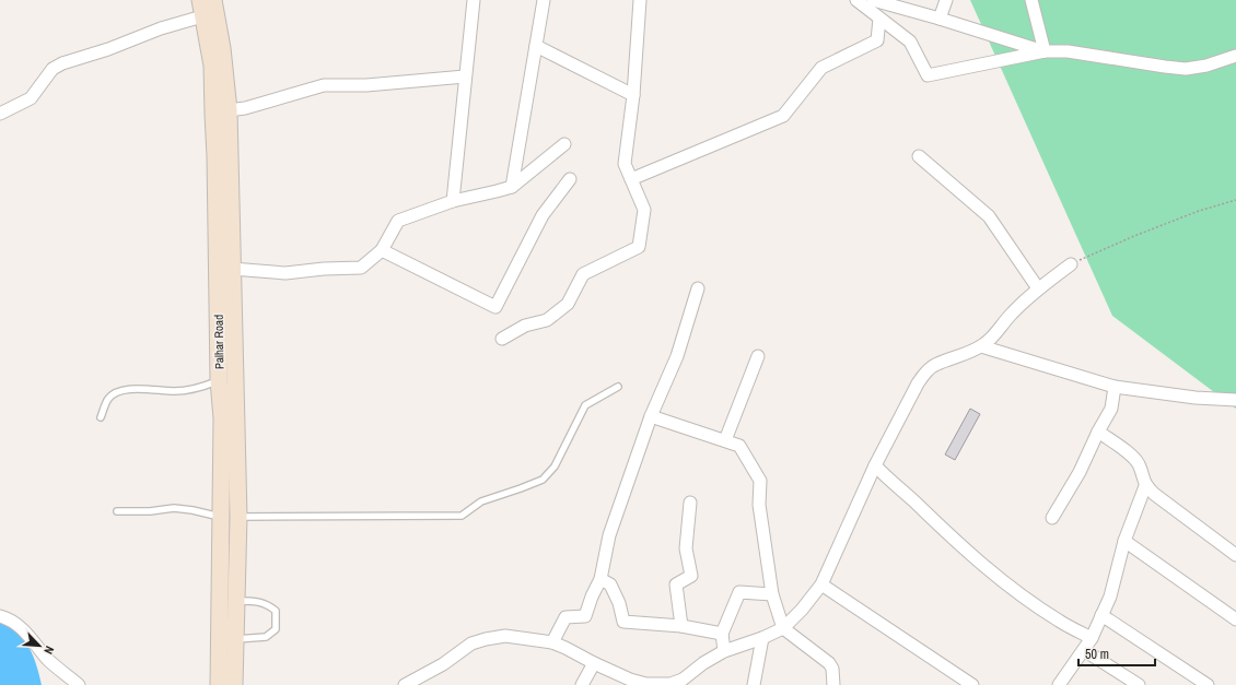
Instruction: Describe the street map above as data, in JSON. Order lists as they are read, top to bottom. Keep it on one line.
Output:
{"streets":{"main road":["Palhar Road"]},"scale_bar":"50 m","north":"bottom right"}
